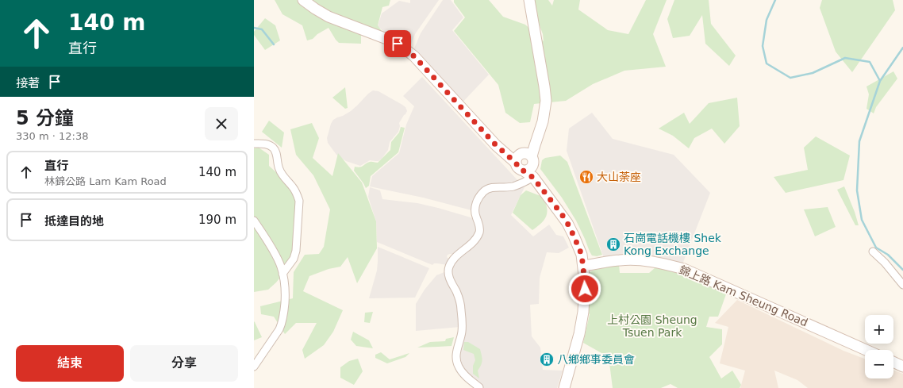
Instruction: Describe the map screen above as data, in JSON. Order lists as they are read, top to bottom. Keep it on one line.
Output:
{"streets":{"main road":["錦上路 Kam Sheung Road"]},"parks":["上村公園 Sheung Tsuen Park"],"places":{"restaurant":["大山荼座"],"building":["石崗電話機樓 Shek Kong Exchange","八鄉鄉事委員會"]},"page":{"turn":["140 m","直行"],"then":"接著","heading":["5 分鐘","330 m · 12:38"],"list":[{"name":"直行","note":"林錦公路 Lam Kam Road","value":"140 m"},{"name":"抵達目的地","value":"190 m"}],"map_buttons":["+","−"],"buttons":["結束","分享"]}}
